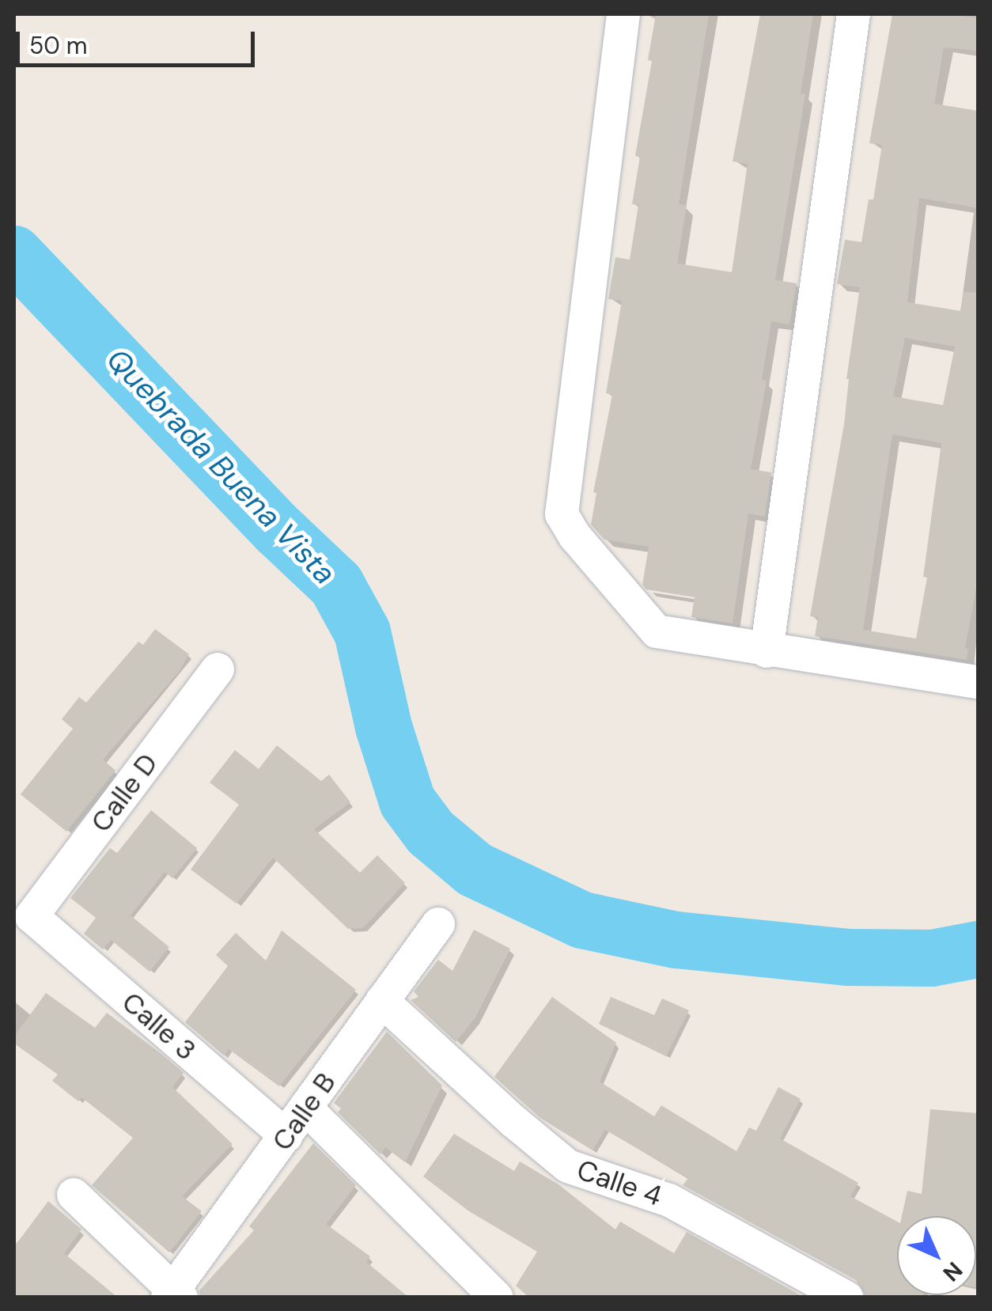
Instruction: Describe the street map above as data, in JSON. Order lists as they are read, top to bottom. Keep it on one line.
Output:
{"streets":{"street":["Calle D","Calle 3","Calle B","Calle 4"]},"crossings":[["Calle D","Calle 3"],["Calle 3","Calle B"],["Calle B","Calle 4"]],"water":["Quebrada Buena Vista"],"scale_bar":"50 m","north":"bottom right"}
